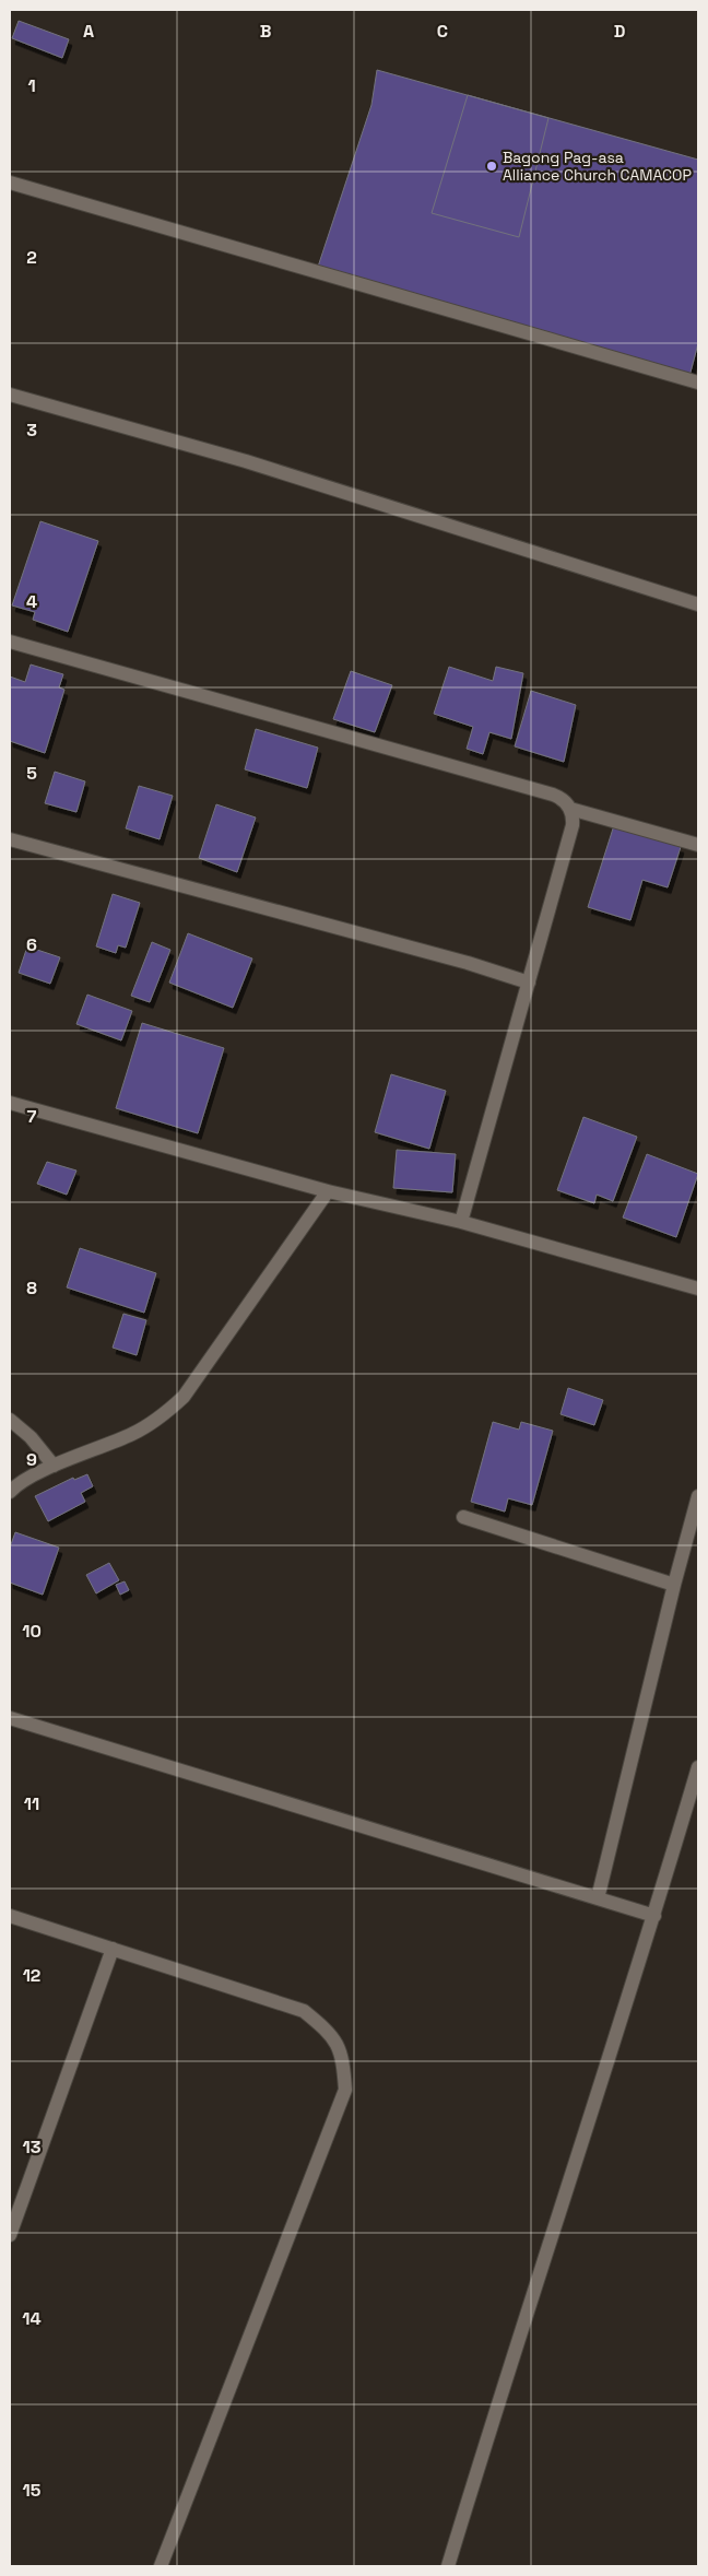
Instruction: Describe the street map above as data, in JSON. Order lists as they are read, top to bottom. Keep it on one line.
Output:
{"places":["Bagong Pag-asa Alliance Church CAMACOP"],"grid":{"columns":["A","B","C","D"],"rows":["1","2","3","4","5","6","7","8","9","10","11","12","13","14","15"]}}
